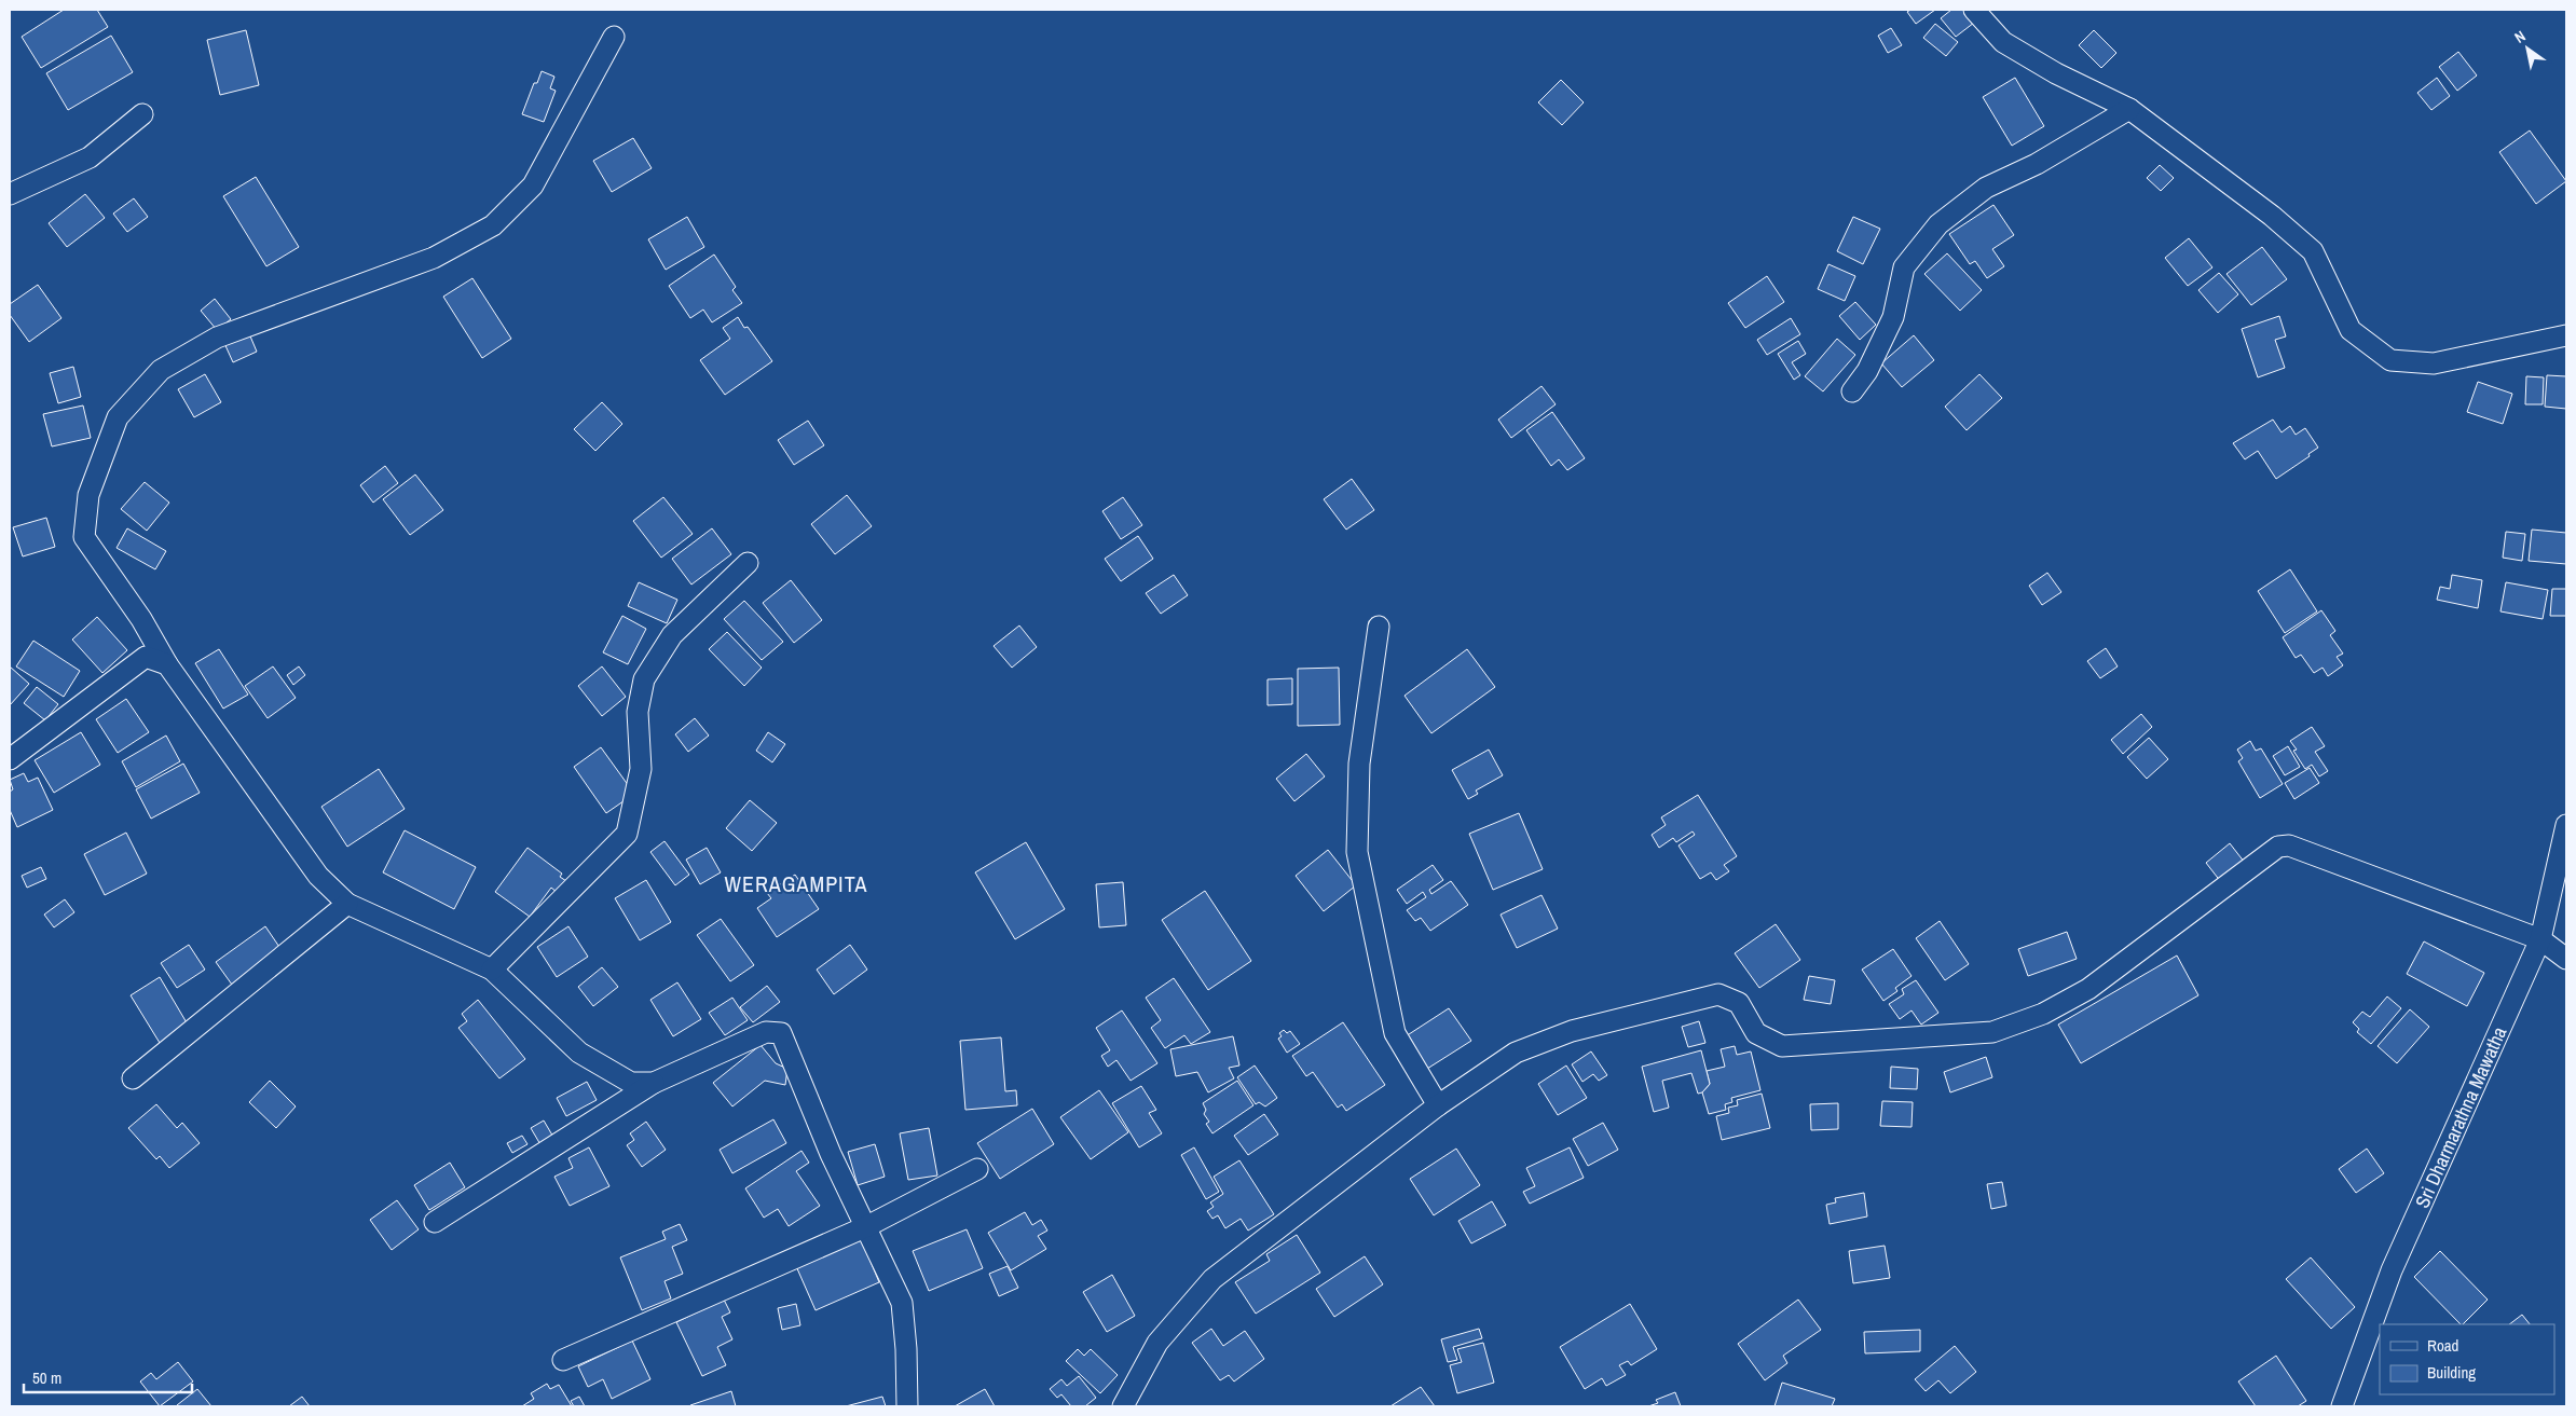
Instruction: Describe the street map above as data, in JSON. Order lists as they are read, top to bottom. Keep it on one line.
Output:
{"streets":{"street":["Sri Dharmarathna Mawatha"]},"districts":["WERAGAMPITA"],"legend":["Road","Building"],"scale_bar":"50 m","north":"top left"}
